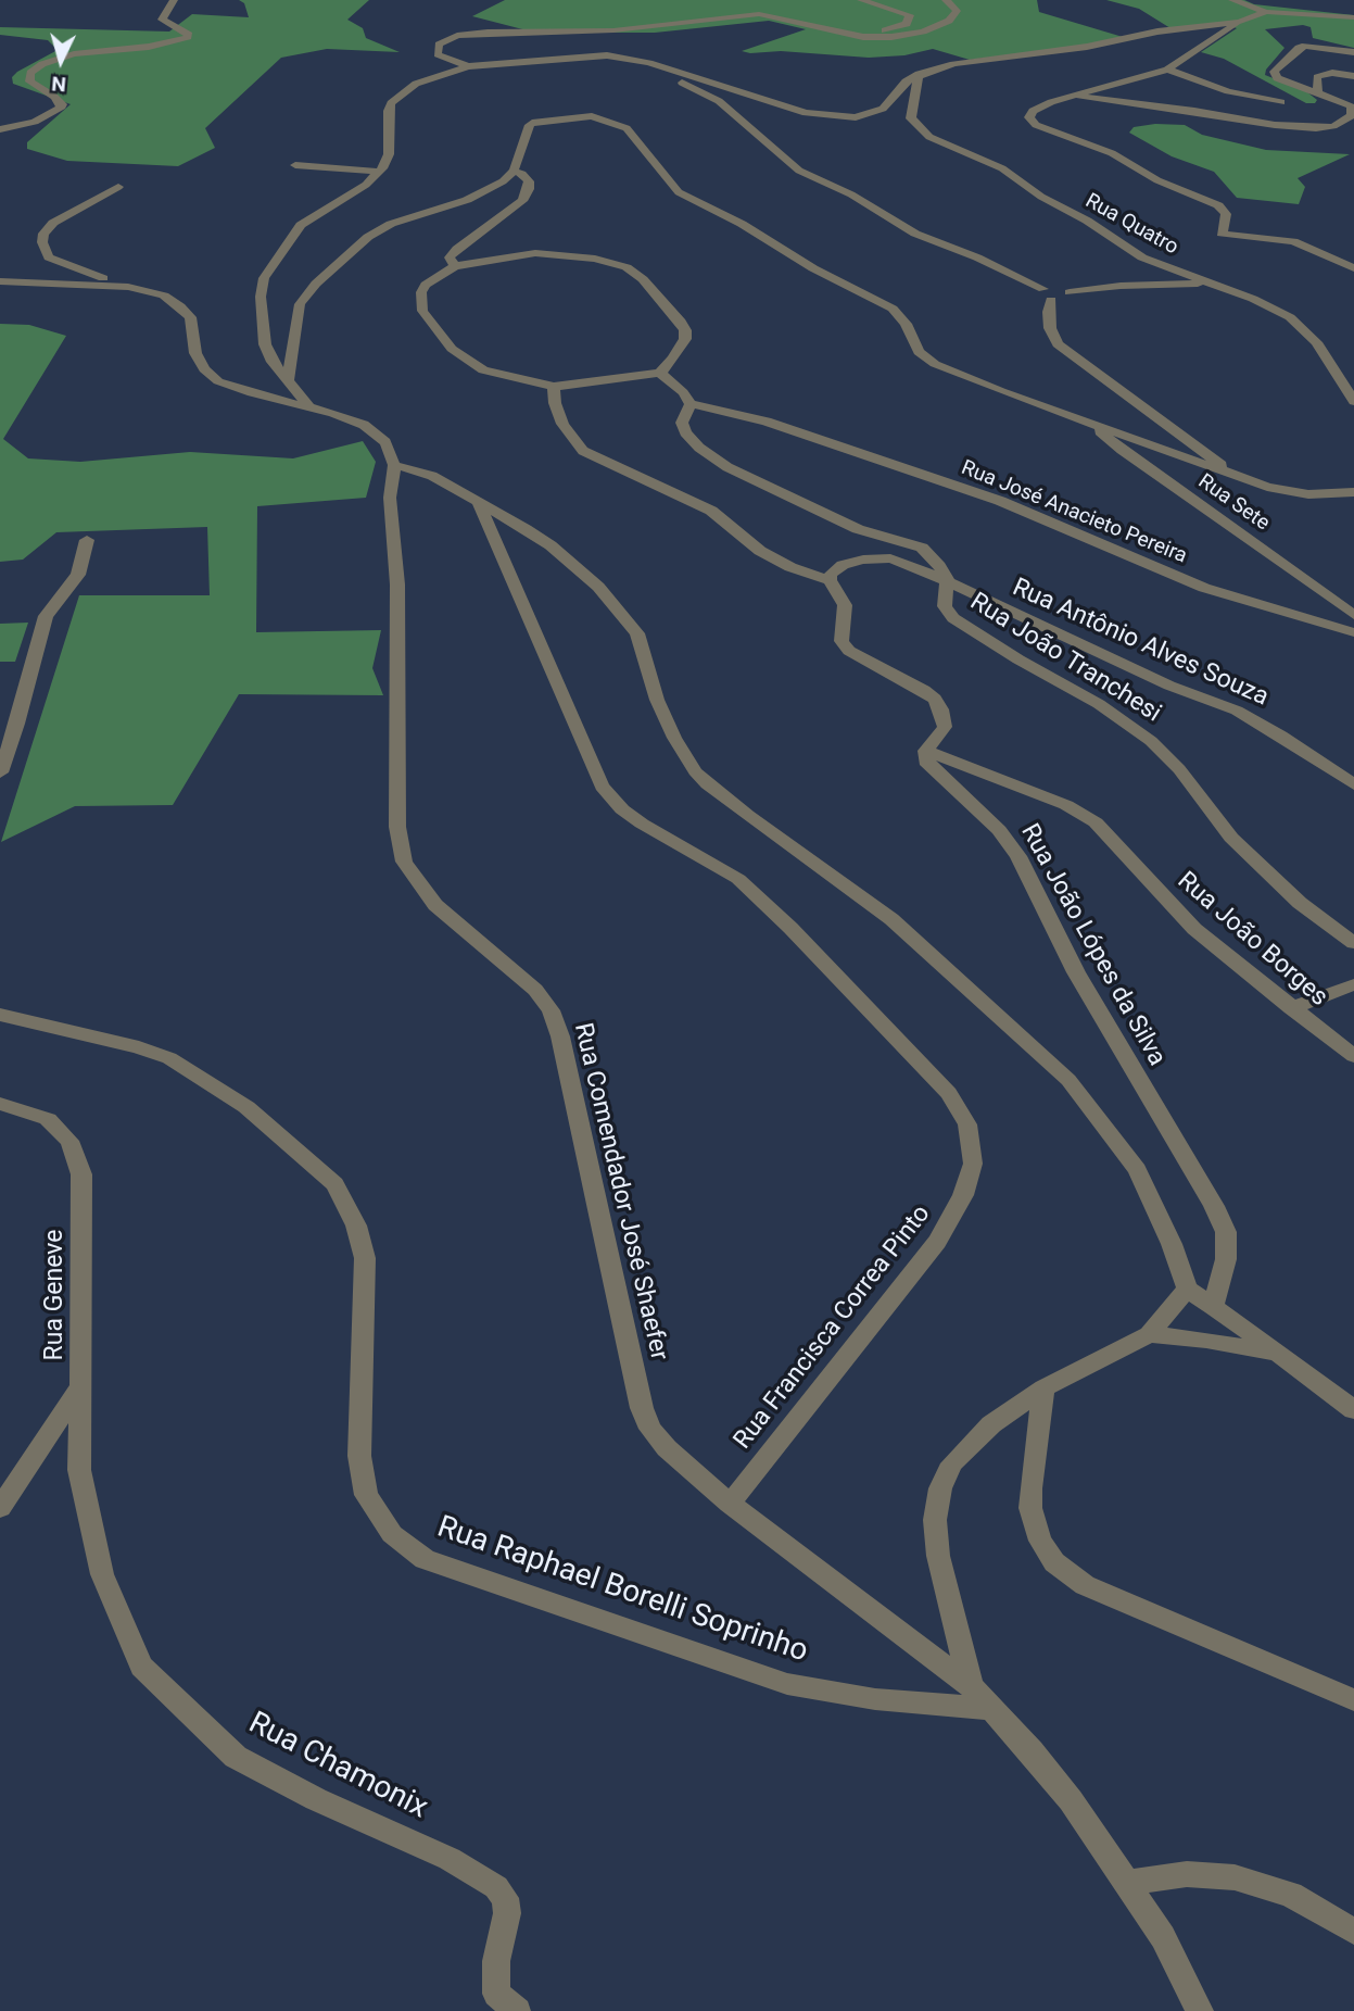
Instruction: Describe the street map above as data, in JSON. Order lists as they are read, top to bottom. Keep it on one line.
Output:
{"streets":{"street":["Rua Quatro","Rua Sete","Rua José Anacieto Pereira","Rua Antônio Alves Souza","Rua João Tranchesi","Rua João Borges","Rua João Lópes da Silva","Rua Comendador José Shaefer","Rua Geneve","Rua Francisca Correa Pinto","Rua Raphael Borelli Soprinho","Rua Chamonix"]},"crossings":[["Rua José Anacieto Pereira","Rua João Tranchesi"],["Rua Antônio Alves Souza","Rua João Tranchesi"],["Rua João Borges","Rua João Lópes da Silva"],["Rua Comendador José Shaefer","Rua Francisca Correa Pinto"],["Rua Comendador José Shaefer","Rua Raphael Borelli Soprinho"],["Rua Geneve","Rua Chamonix"]],"north":"bottom"}
